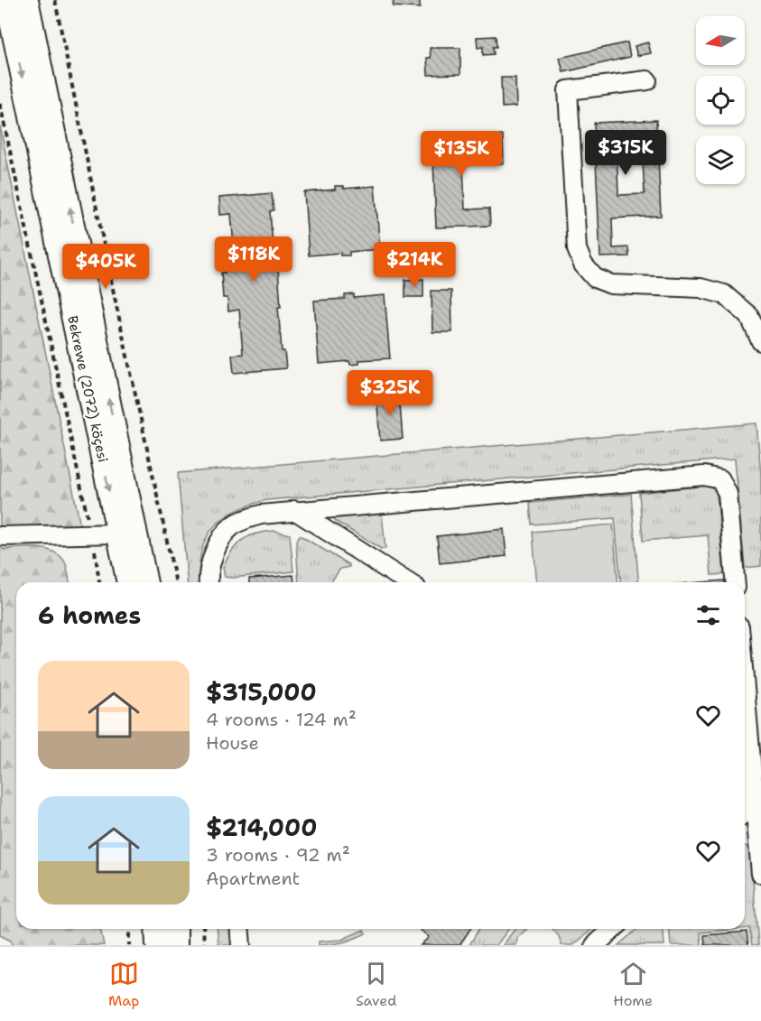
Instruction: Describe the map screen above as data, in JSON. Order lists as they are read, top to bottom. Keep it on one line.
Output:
{"streets":{"main road":["Bekrewe (2072) köçesi"]},"north":"left","page":{"price":["$315K","$135K","$118K","$214K","$405K","$325K"],"heading":"6 homes","list":[{"name":"$315,000","note":"4 rooms · 124 m² · House"},{"name":"$214,000","note":"3 rooms · 92 m² · Apartment"}],"tabs":["Map","Saved","Home"]}}
